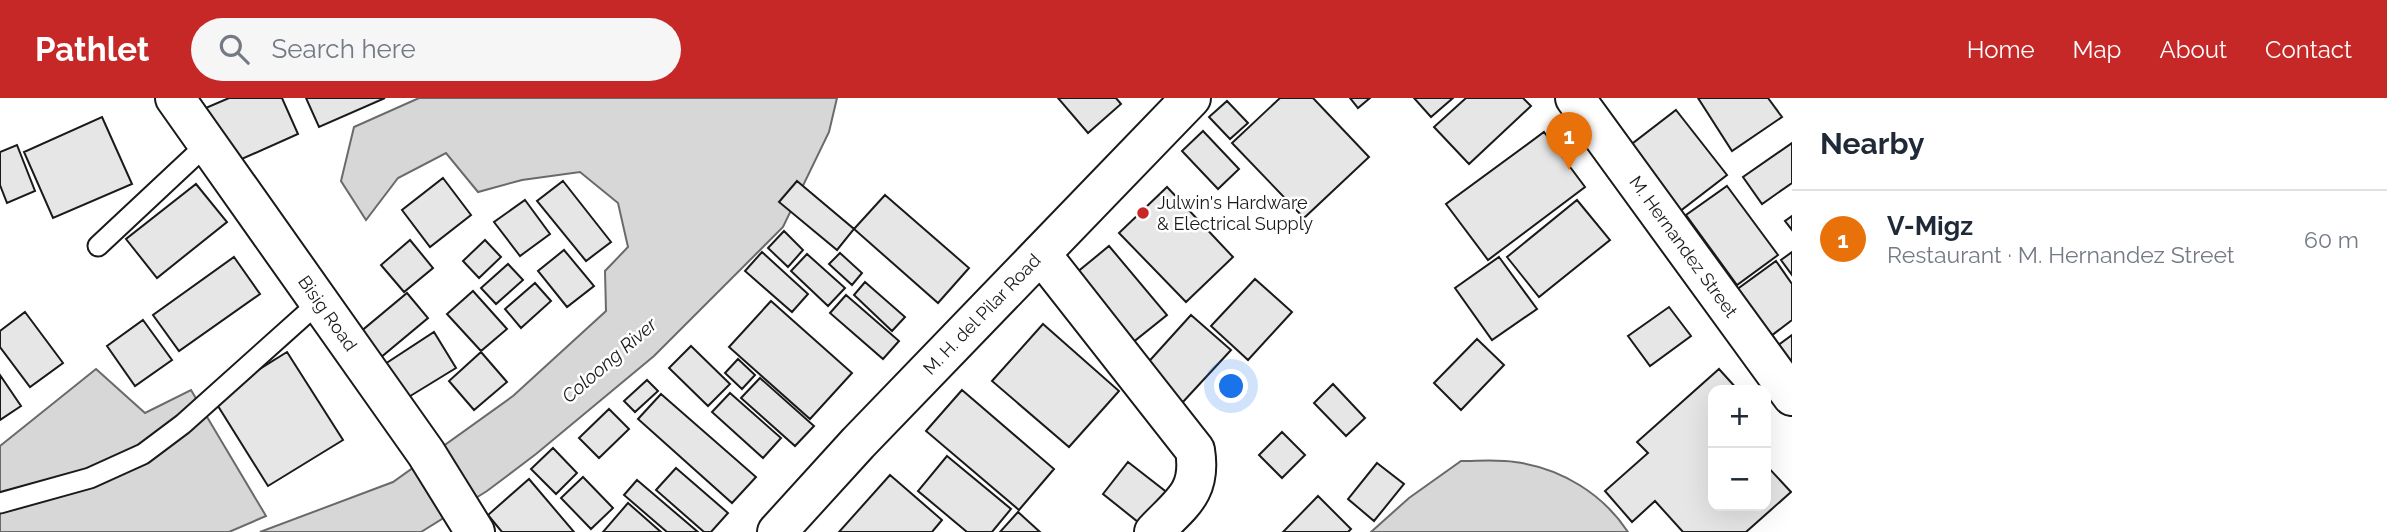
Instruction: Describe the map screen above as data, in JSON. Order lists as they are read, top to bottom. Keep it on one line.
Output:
{"streets":{"street":["M. Hernandez Street","Bisig Road","M. H. del Pilar Road"]},"water":["Coloong River"],"places":["Julwin's Hardware & Electrical Supply"],"page":{"header":"Pathlet","search":"Search here","nav":["Home","Map","About","Contact"],"heading":"Nearby","pins":"1","list":[{"mark":"1","name":"V-Migz","note":"Restaurant · M. Hernandez Street","value":"60 m"}],"map_buttons":["+","−"]}}
